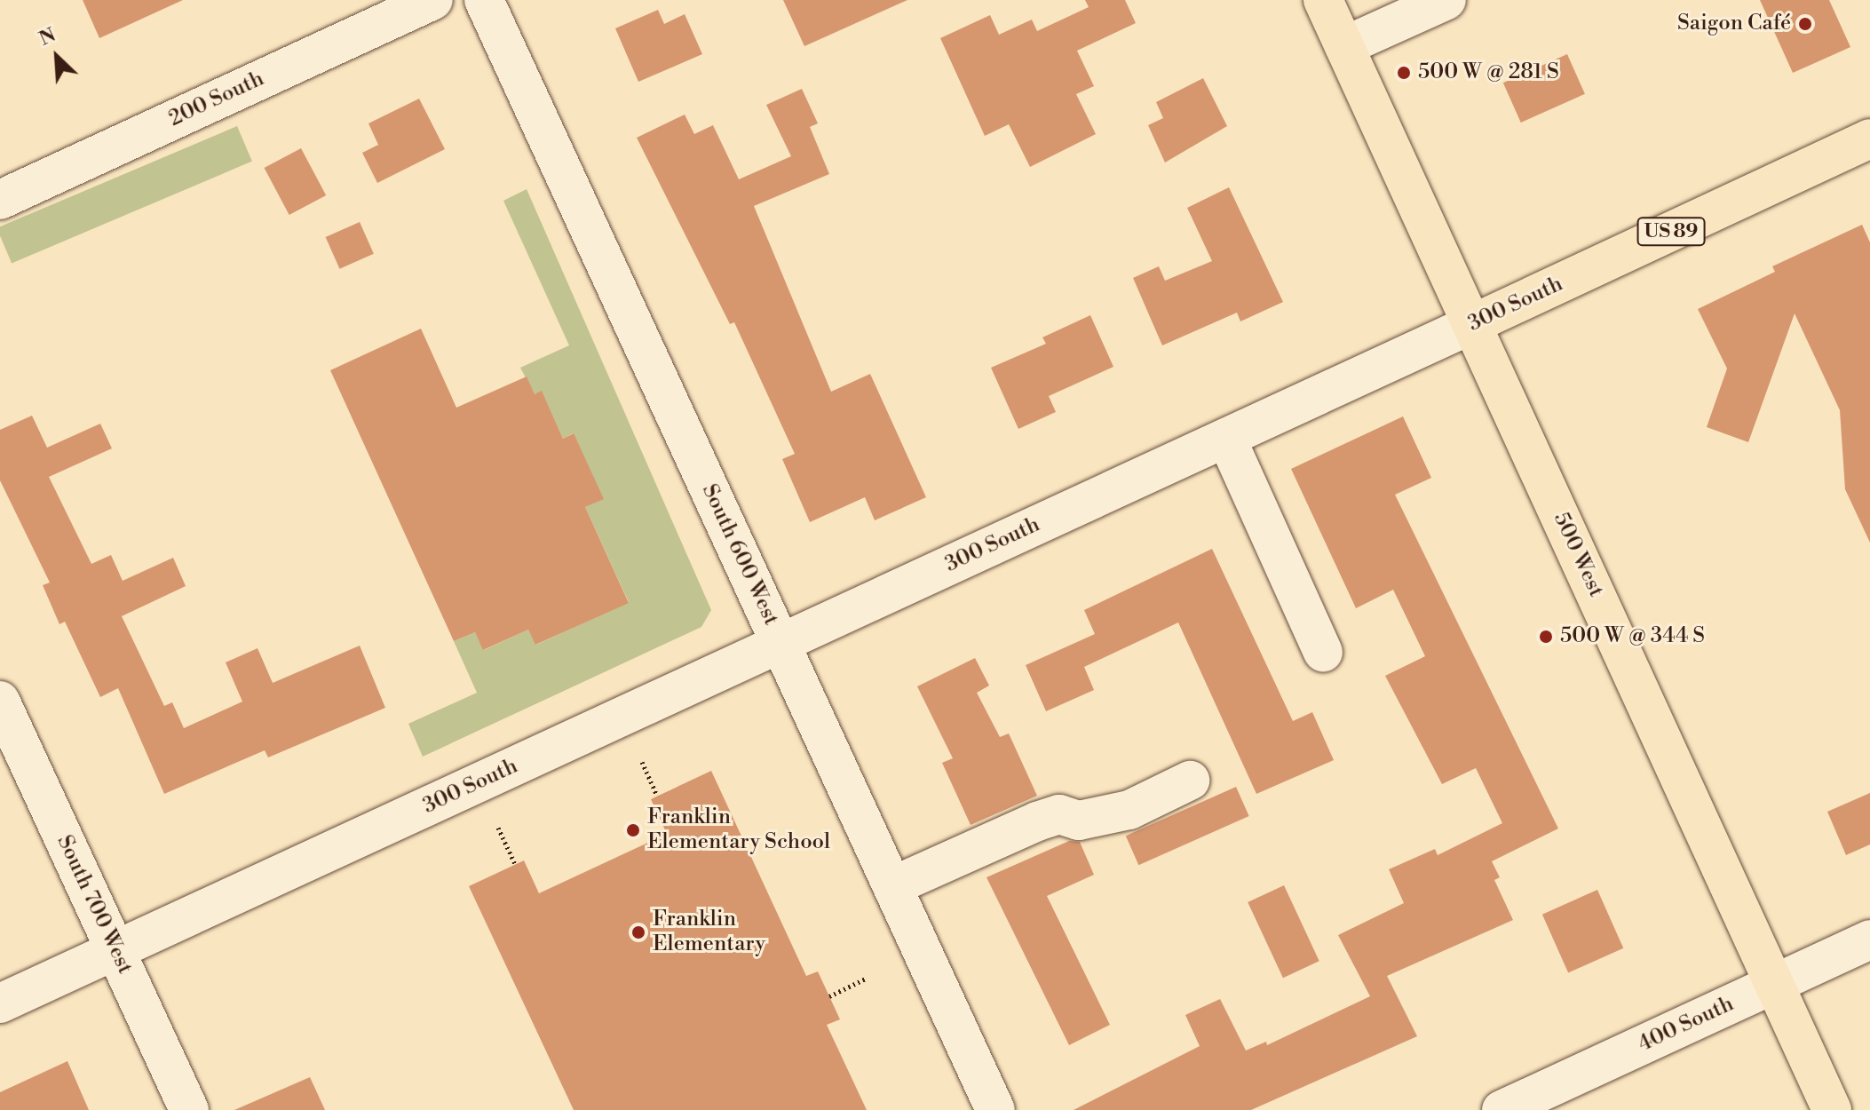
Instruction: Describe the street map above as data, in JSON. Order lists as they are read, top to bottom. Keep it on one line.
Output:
{"streets":{"main road":["US 89","300 South","500 West"],"street":["200 South","South 600 West","South 700 West","400 South"]},"crossings":[["300 South","South 600 West"],["300 South","500 West"],["300 South","South 700 West"],["500 West","400 South"]],"places":["Saigon Café","500 W @ 281 S","500 W @ 344 S","Franklin Elementary School","Franklin Elementary"],"north":"top left"}
